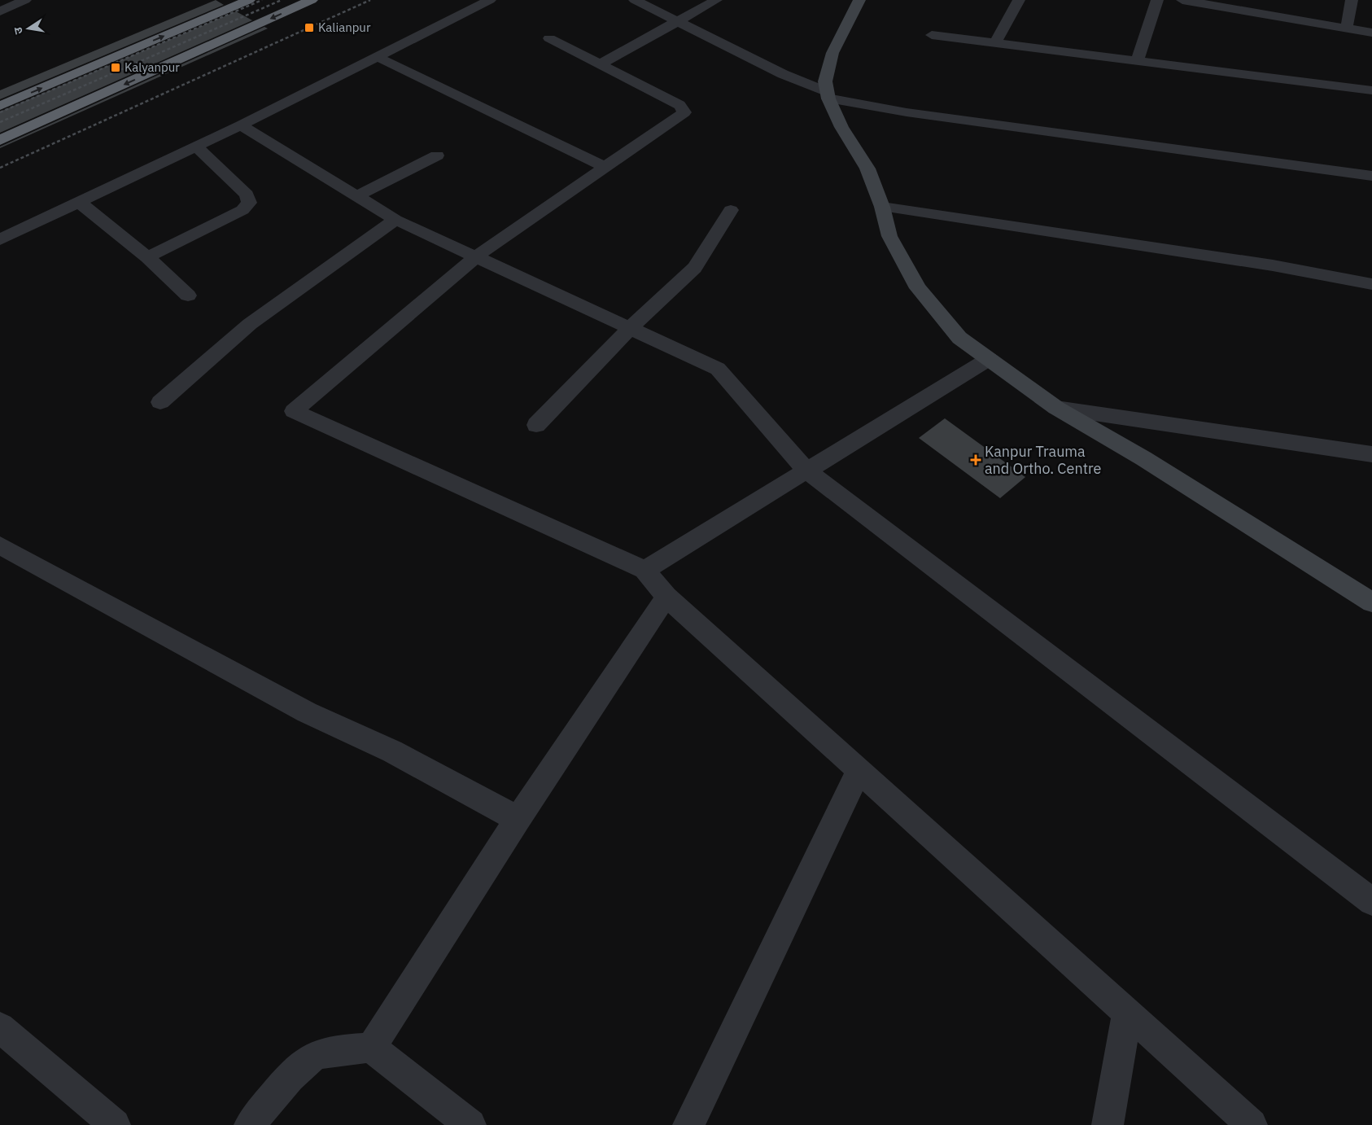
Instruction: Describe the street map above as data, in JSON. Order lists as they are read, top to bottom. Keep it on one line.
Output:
{"places":{"transit":["Kalianpur","Kalyanpur"],"health":["Kanpur Trauma and Ortho. Centre"]},"north":"left"}
